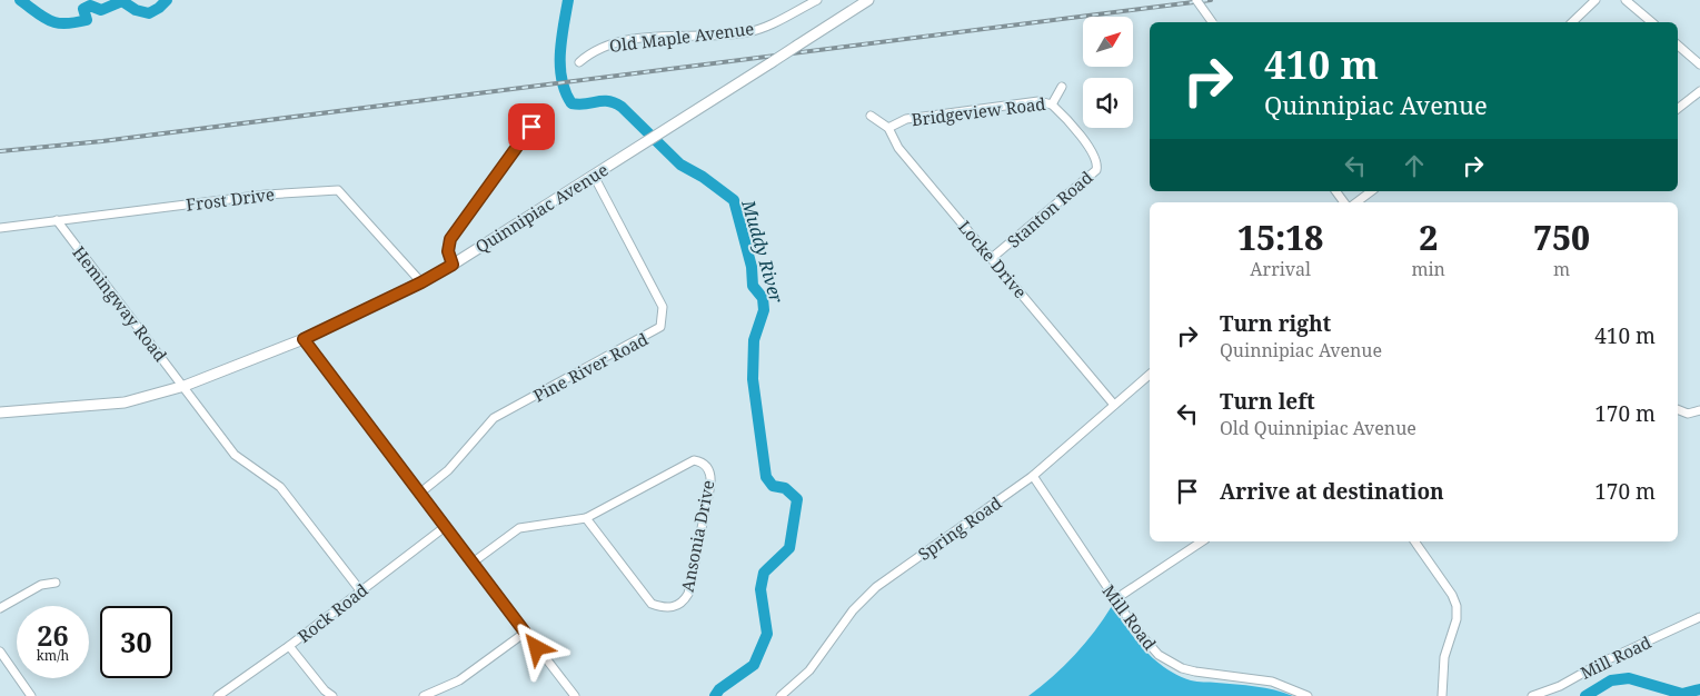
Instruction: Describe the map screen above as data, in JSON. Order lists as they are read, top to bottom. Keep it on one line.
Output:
{"streets":{"main road":["Quinnipiac Avenue"],"street":["Old Maple Avenue","Bridgeview Road","Frost Drive","Stanton Road","Locke Drive","Hemingway Road","Pine River Road","Spring Road","Ansonia Drive","Rock Road","Mill Road"]},"crossings":[["Bridgeview Road","Stanton Road"],["Bridgeview Road","Locke Drive"],["Frost Drive","Quinnipiac Avenue"],["Frost Drive","Hemingway Road"],["Quinnipiac Avenue","Hemingway Road"],["Quinnipiac Avenue","Pine River Road"],["Stanton Road","Locke Drive"],["Locke Drive","Spring Road"],["Hemingway Road","Rock Road"],["Spring Road","Mill Road"]],"water":["Muddy River"],"north":"top right","page":{"turn":["410 m","Quinnipiac Avenue"],"eta":["15:18","Arrival","2","min","750","m"],"list":[{"name":"Turn right","note":"Quinnipiac Avenue","value":"410 m"},{"name":"Turn left","note":"Old Quinnipiac Avenue","value":"170 m"},{"name":"Arrive at destination","value":"170 m"}],"speed":"26 km/h","limit":"30"}}
